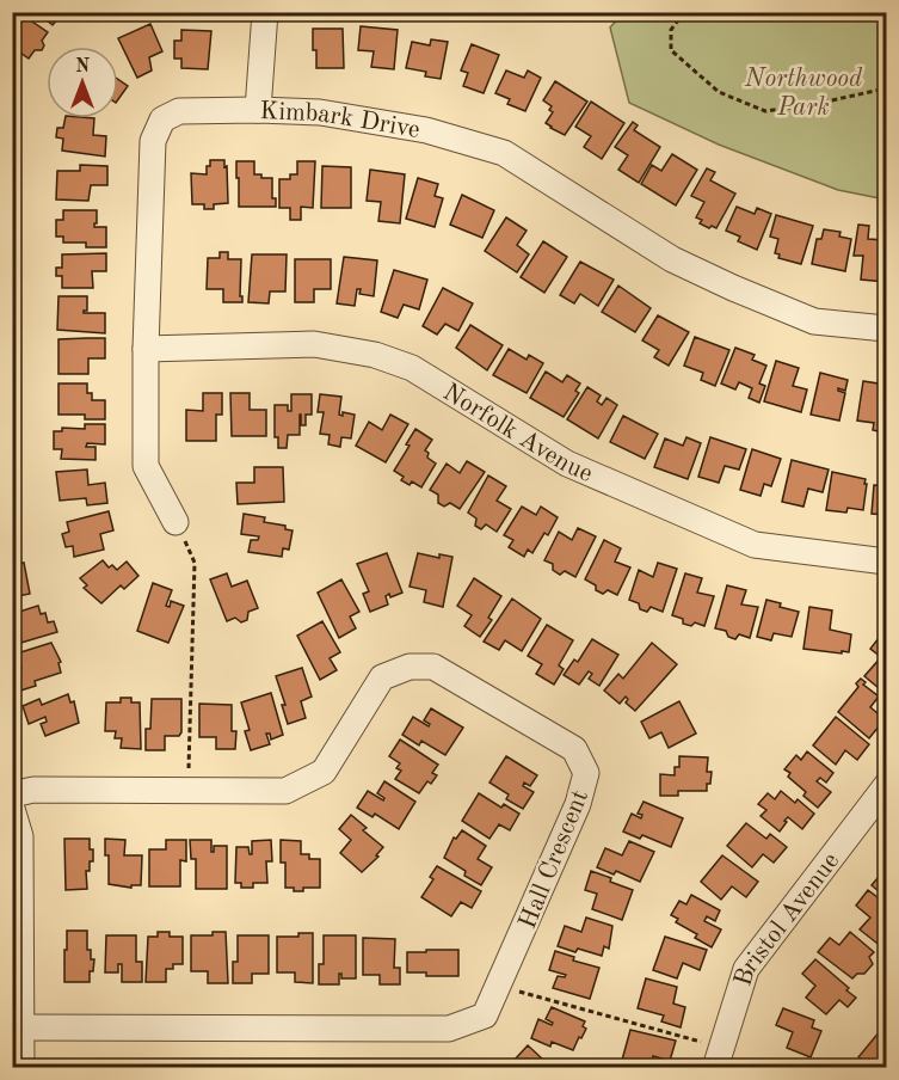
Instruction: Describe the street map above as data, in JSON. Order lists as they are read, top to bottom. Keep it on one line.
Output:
{"streets":{"street":["Kimbark Drive","Norfolk Avenue","Hall Crescent","Bristol Avenue"]},"crossings":[["Kimbark Drive","Norfolk Avenue"]],"parks":["Northwood Park"],"north":"top"}
